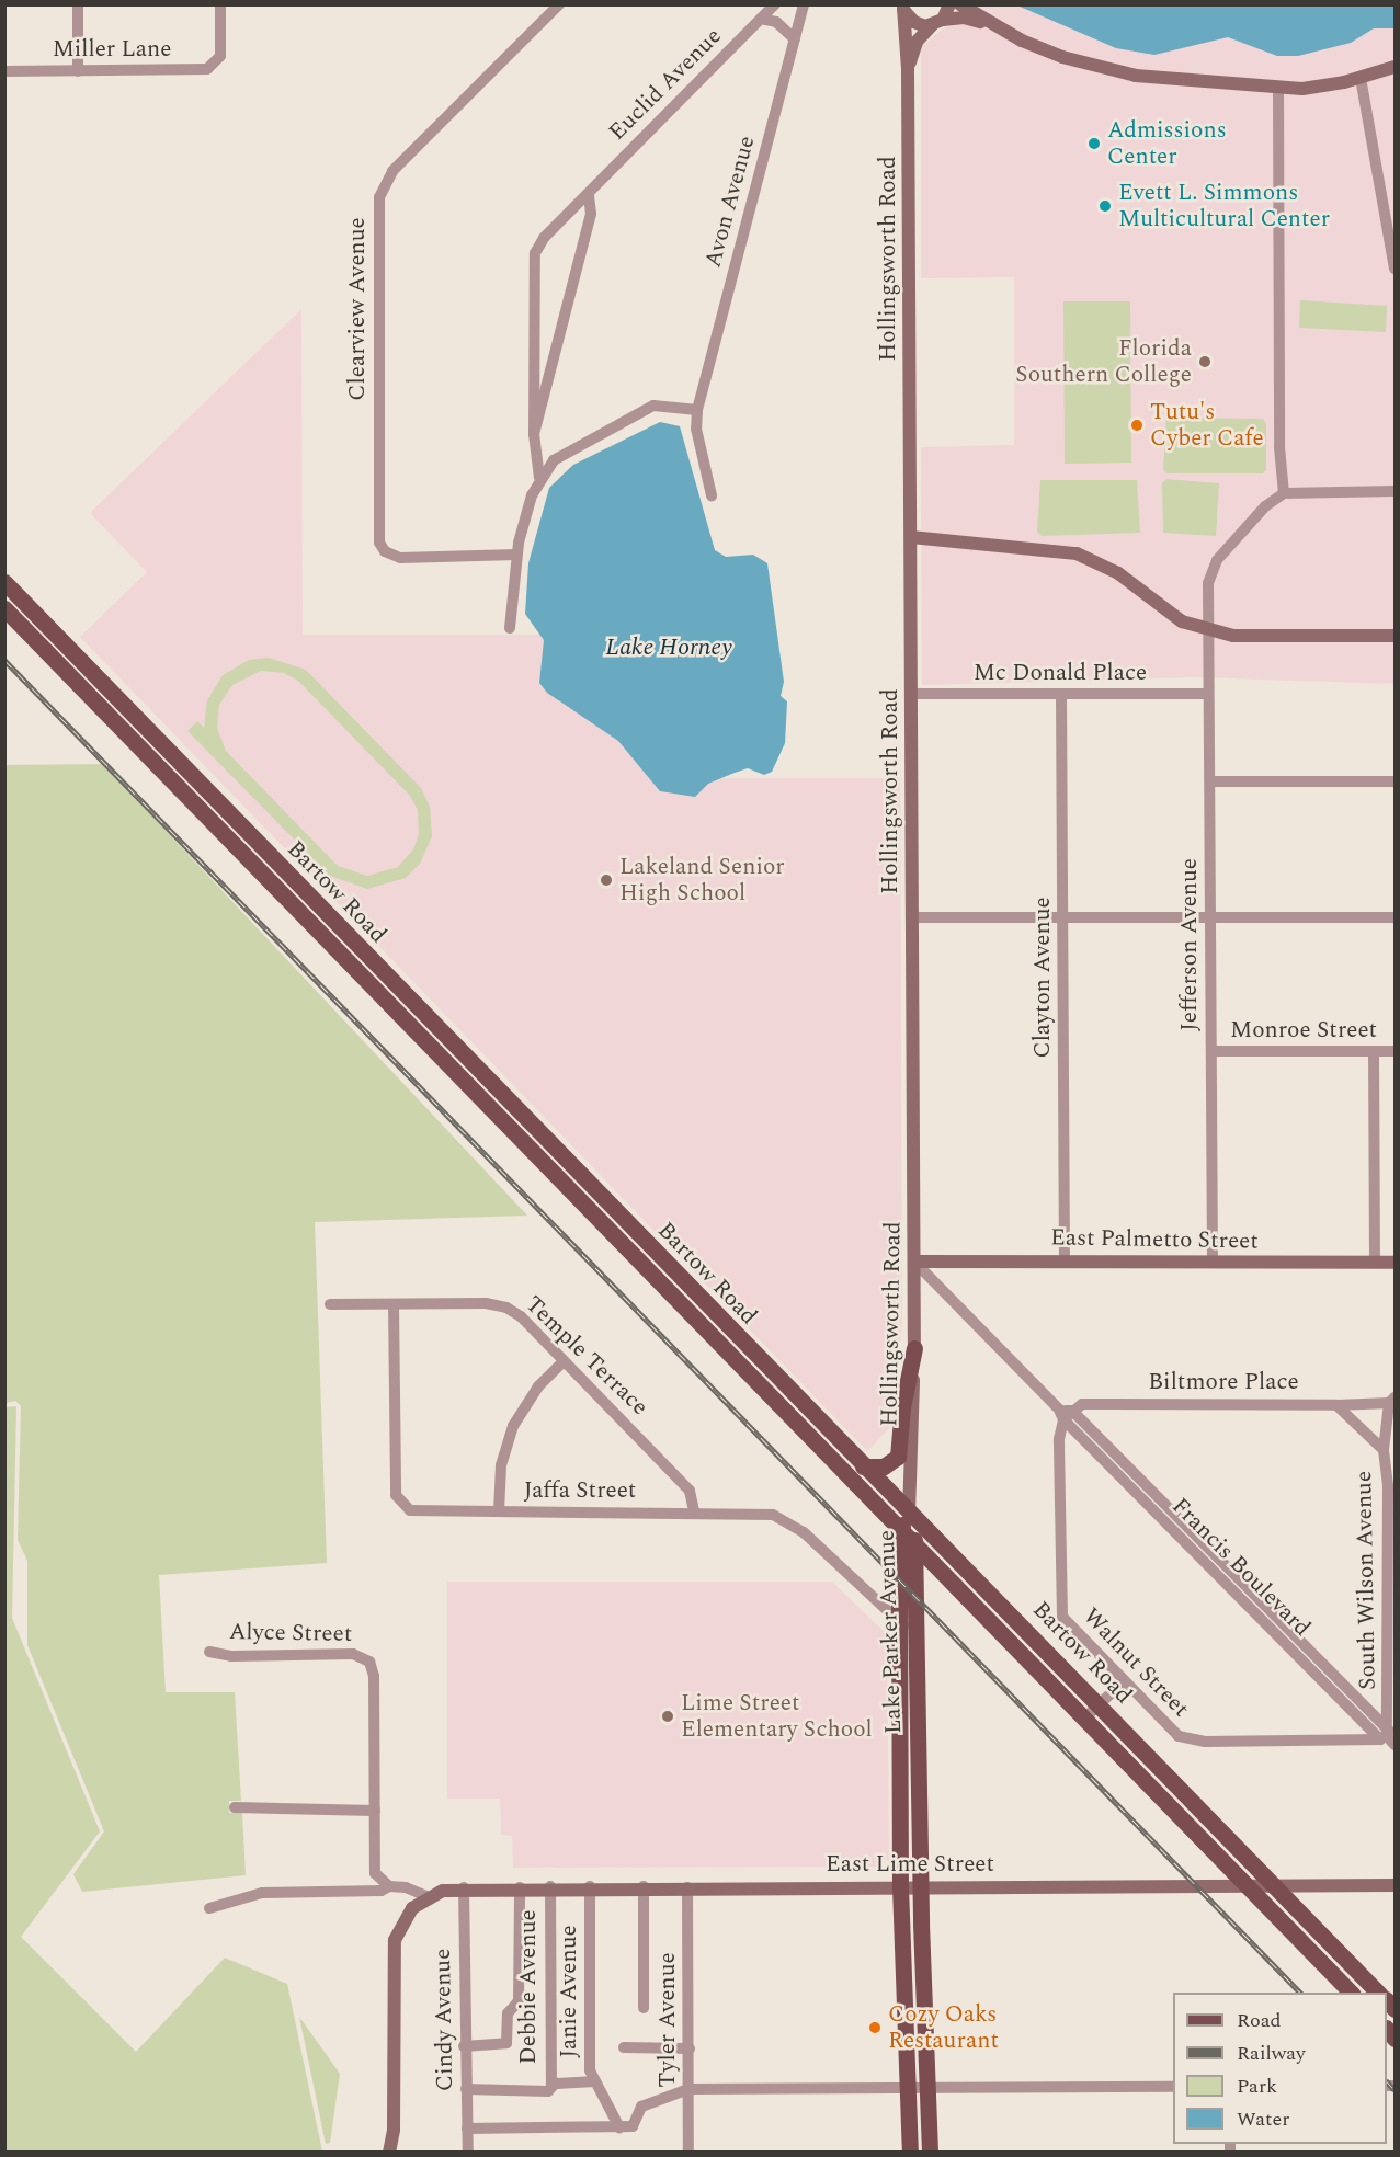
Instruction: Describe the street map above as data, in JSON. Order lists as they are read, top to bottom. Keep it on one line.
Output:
{"streets":{"main road":["Bartow Road","Lake Parker Avenue"],"street":["Miller Lane","Euclid Avenue","Avon Avenue","Hollingsworth Road","Clearview Avenue","Mc Donald Place","Jefferson Avenue","Clayton Avenue","Monroe Street","East Palmetto Street","Temple Terrace","Biltmore Place","Jaffa Street","Francis Boulevard","South Wilson Avenue","Alyce Street","Walnut Street","East Lime Street","Debbie Avenue","Janie Avenue","Cindy Avenue","Tyler Avenue"]},"crossings":[["Hollingsworth Road","Mc Donald Place"],["Hollingsworth Road","Bartow Road"],["Hollingsworth Road","East Palmetto Street"],["Hollingsworth Road","Francis Boulevard"],["Hollingsworth Road","Lake Parker Avenue"],["Mc Donald Place","Jefferson Avenue"],["Mc Donald Place","Clayton Avenue"],["Bartow Road","Lake Parker Avenue"],["Bartow Road","East Lime Street"],["Jefferson Avenue","Monroe Street"],["Jefferson Avenue","East Palmetto Street"],["Clayton Avenue","East Palmetto Street"],["East Palmetto Street","Francis Boulevard"],["Temple Terrace","Jaffa Street"],["Biltmore Place","Francis Boulevard"],["Biltmore Place","South Wilson Avenue"],["Biltmore Place","Walnut Street"],["Jaffa Street","Lake Parker Avenue"],["Francis Boulevard","South Wilson Avenue"],["Francis Boulevard","Walnut Street"],["South Wilson Avenue","Walnut Street"],["Lake Parker Avenue","East Lime Street"],["East Lime Street","Debbie Avenue"],["East Lime Street","Janie Avenue"],["East Lime Street","Cindy Avenue"],["East Lime Street","Tyler Avenue"]],"water":["Lake Horney"],"places":["Admissions Center","Evett L. Simmons Multicultural Center","Florida Southern College","Tutu's Cyber Cafe","Lakeland Senior High School","Lime Street Elementary School","Cozy Oaks Restaurant"],"legend":["Road","Railway","Park","Water"]}
